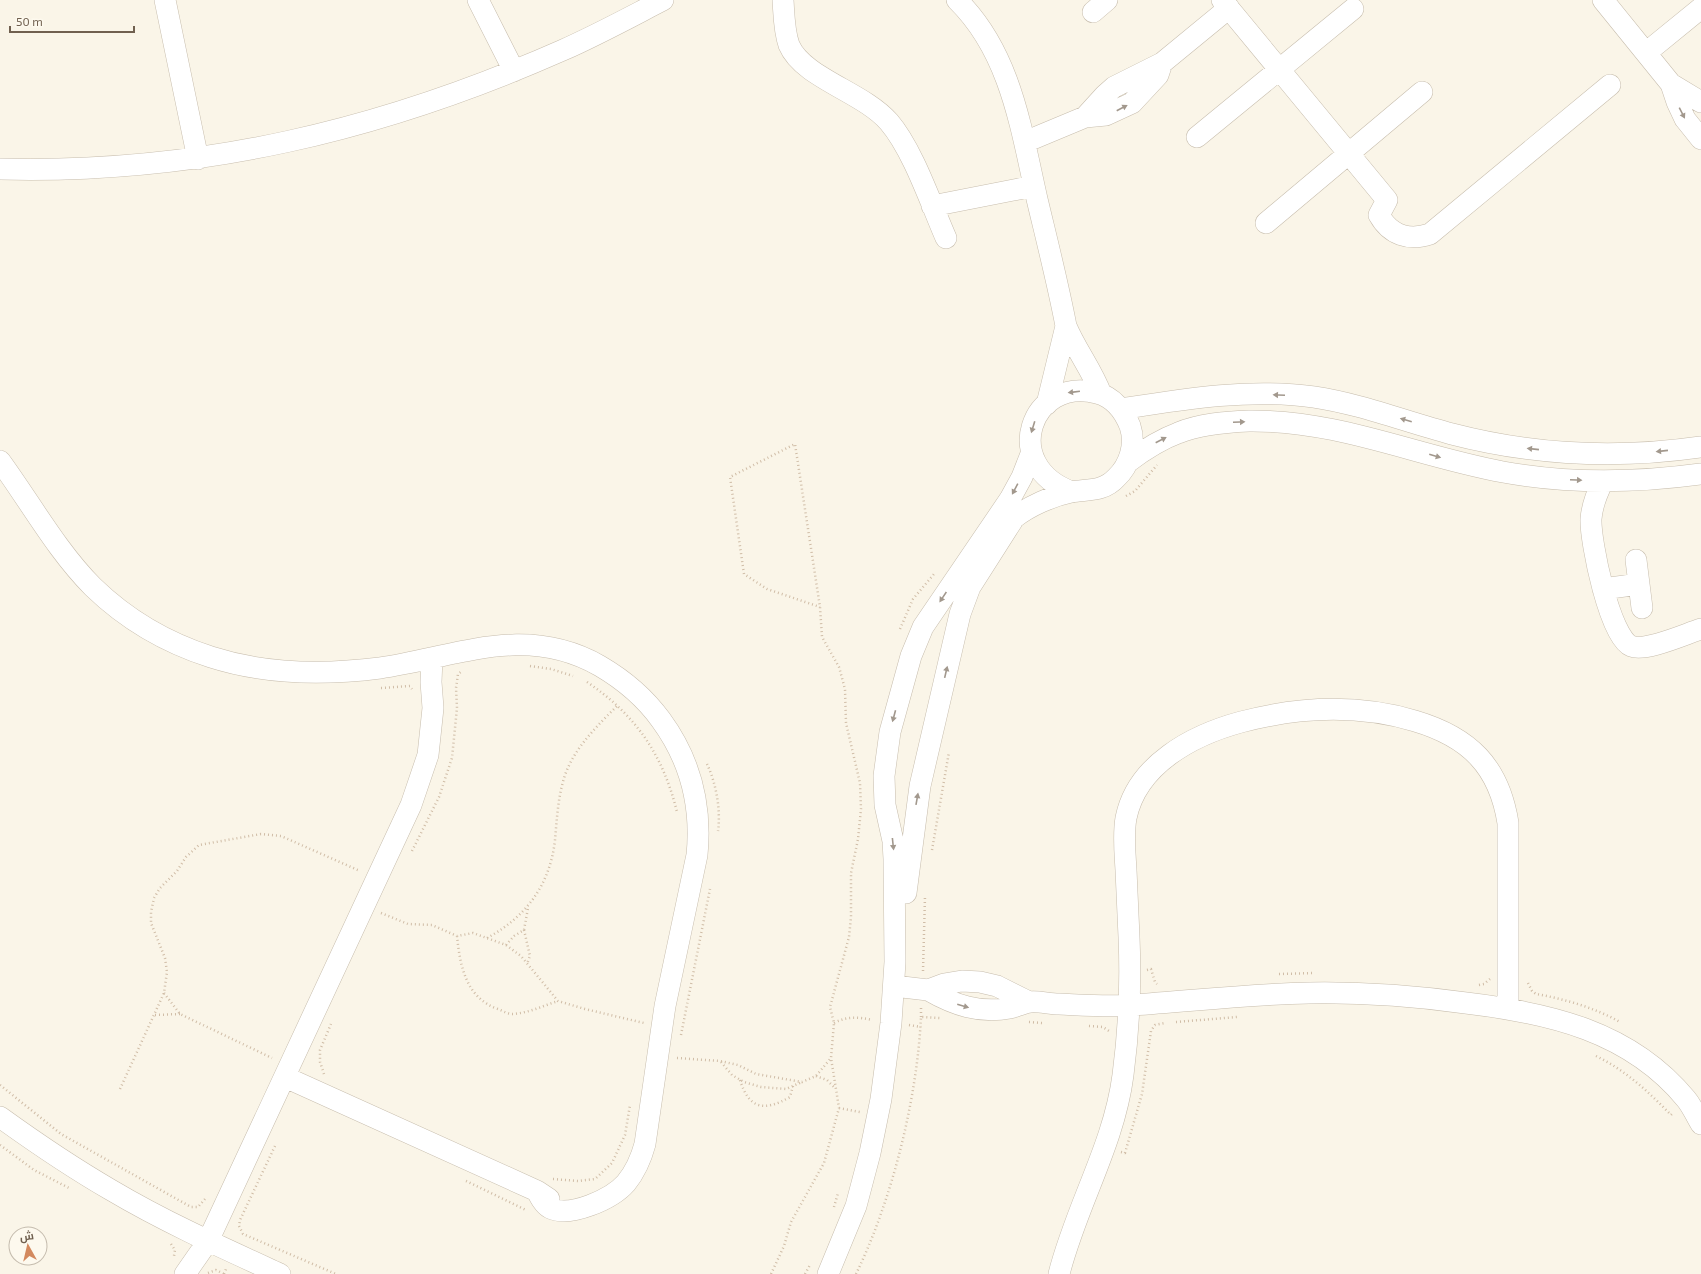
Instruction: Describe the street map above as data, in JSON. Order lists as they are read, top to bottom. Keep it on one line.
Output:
{"scale_bar":"50 m","north":"top"}
